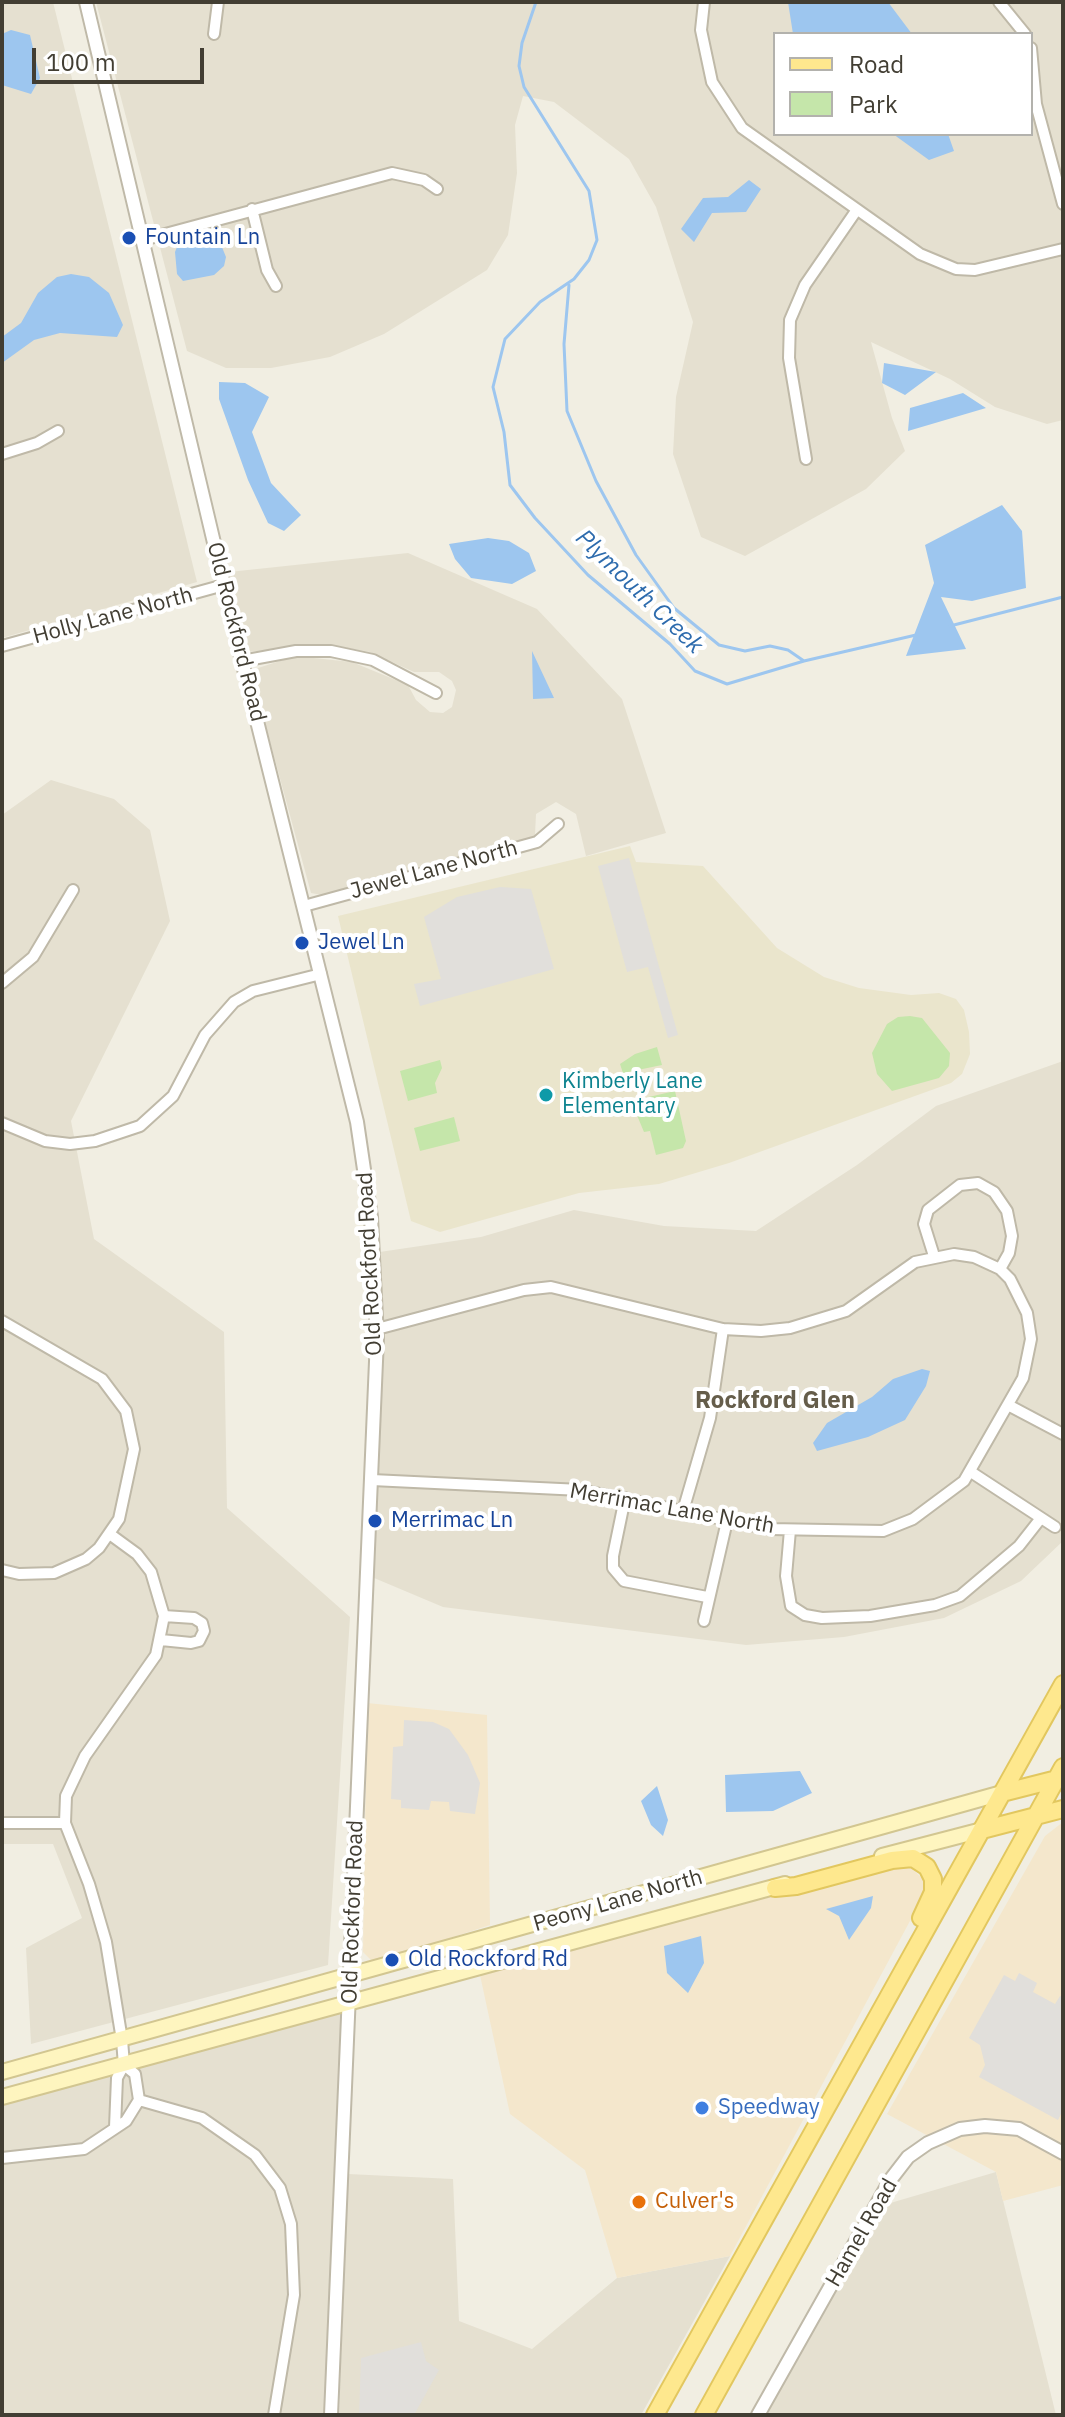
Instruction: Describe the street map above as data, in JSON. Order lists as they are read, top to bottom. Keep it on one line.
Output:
{"streets":{"main road":["Peony Lane North"],"street":["Holly Lane North","Old Rockford Road","Jewel Lane North","Merrimac Lane North","Hamel Road"]},"crossings":[["Holly Lane North","Old Rockford Road"],["Old Rockford Road","Jewel Lane North"],["Old Rockford Road","Merrimac Lane North"],["Old Rockford Road","Peony Lane North"]],"districts":["Rockford Glen"],"water":["Plymouth Creek"],"places":["Fountain Ln","Jewel Ln","Kimberly Lane Elementary","Merrimac Ln","Old Rockford Rd","Speedway","Culver's"],"legend":["Road","Park"],"scale_bar":"100 m"}
